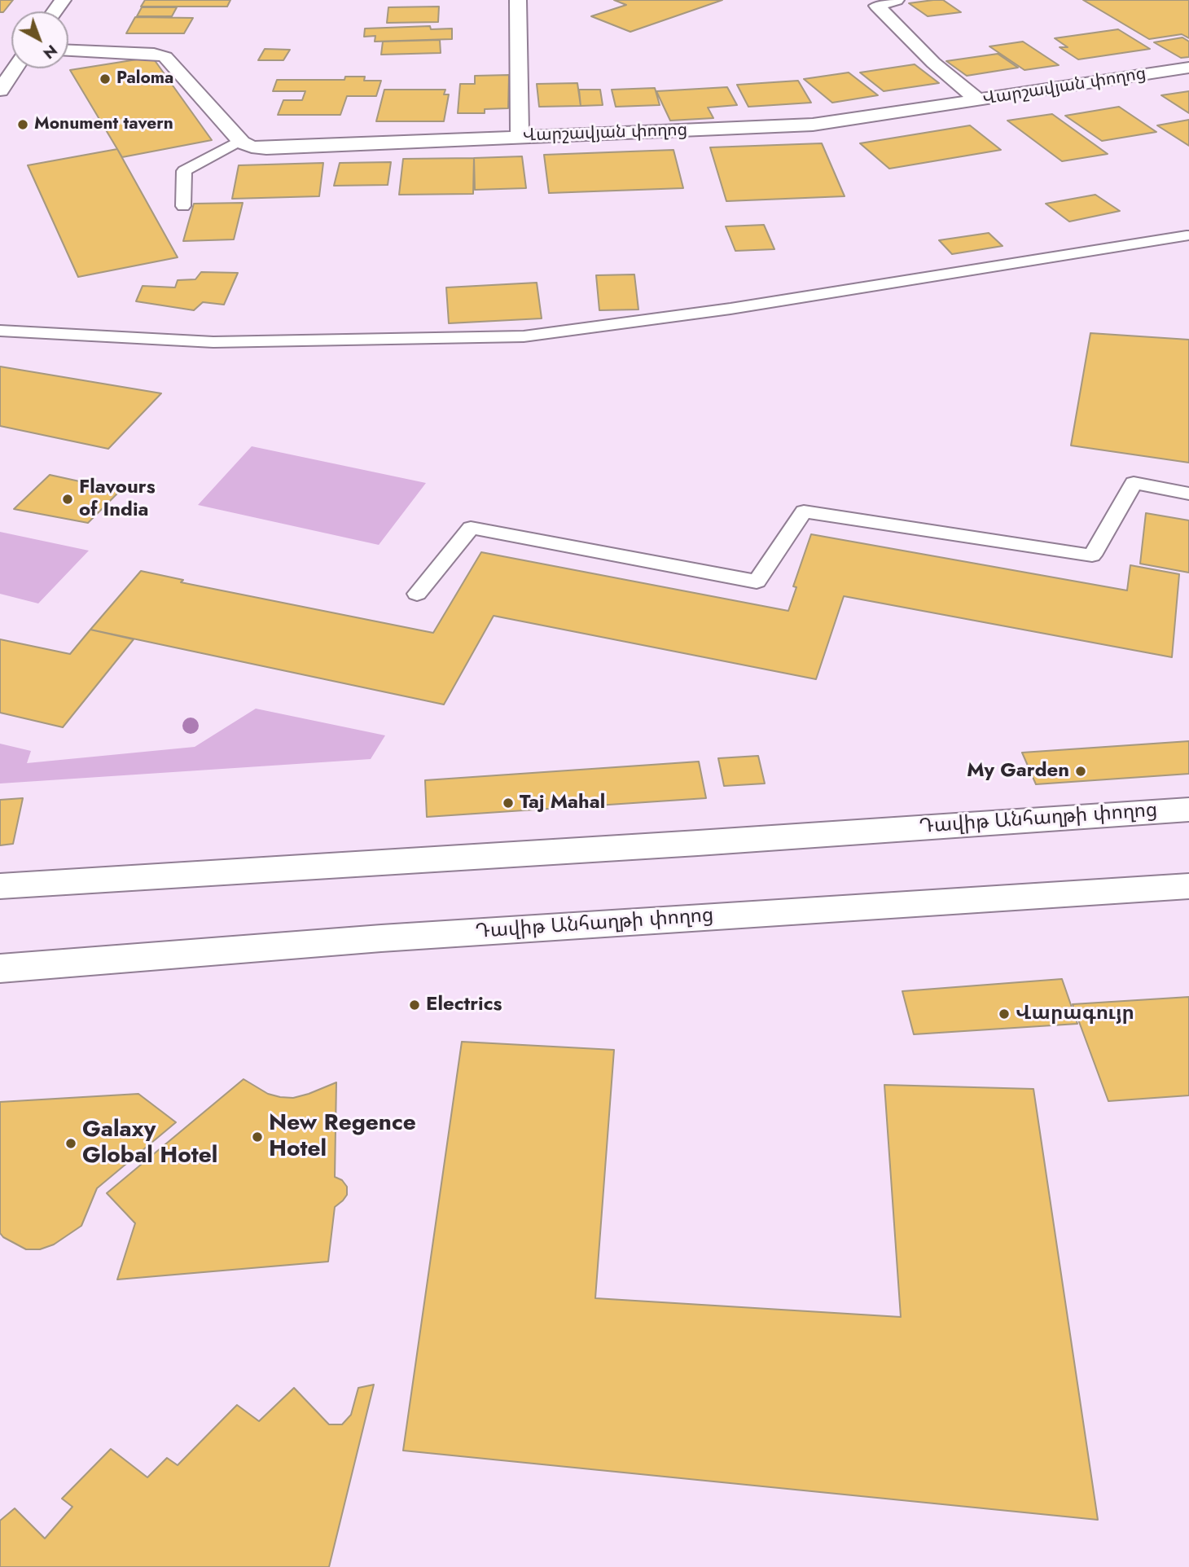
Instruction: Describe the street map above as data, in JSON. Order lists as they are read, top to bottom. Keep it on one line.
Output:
{"streets":{"street":["Վարշավյան փողոց","Դավիթ Անհաղթի փողոց"]},"places":["Paloma","Monument tavern","Flavours of India","My Garden","Taj Mahal","Electrics","Վարագույր","New Regence Hotel","Galaxy Global Hotel"],"north":"bottom right"}
